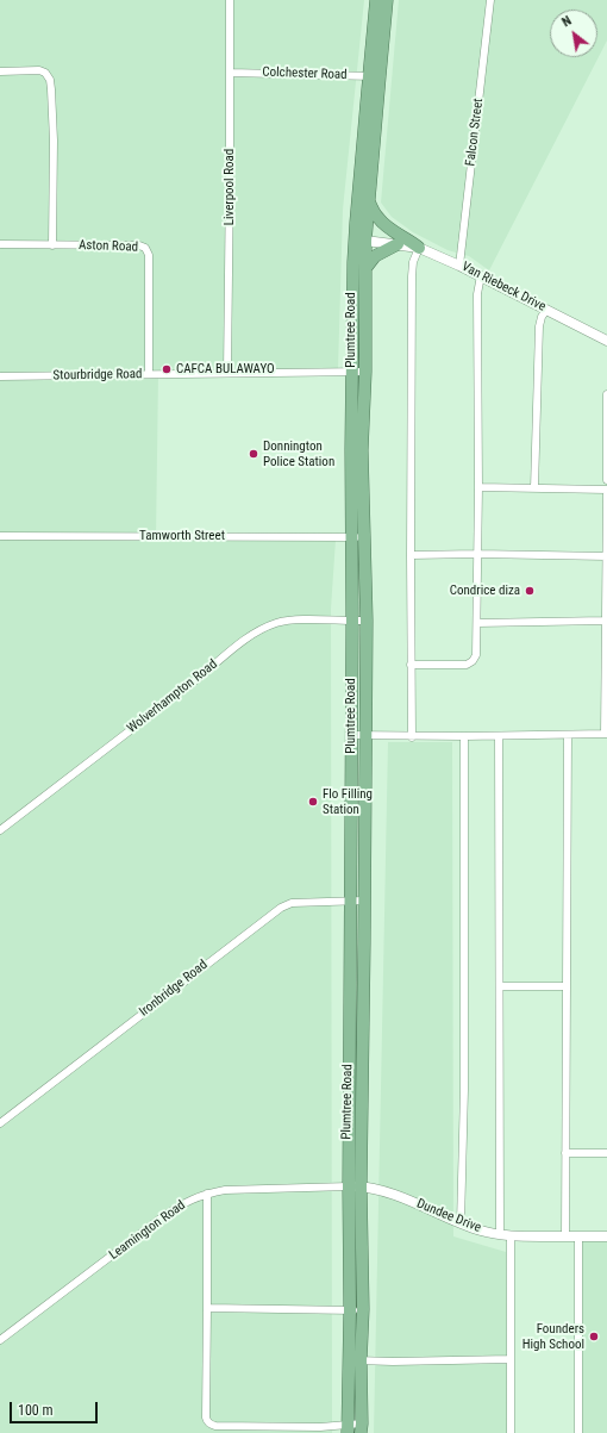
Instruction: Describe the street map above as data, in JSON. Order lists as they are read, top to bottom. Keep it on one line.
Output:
{"streets":{"highway":["Plumtree Road"],"street":["Colchester Road","Falcon Street","Liverpool Road","Aston Road","Van Riebeck Drive","Stourbridge Road","Tamworth Street","Wolverhampton Road","Ironbridge Road","Dundee Drive","Leamington Road"]},"crossings":[["Colchester Road","Liverpool Road"],["Colchester Road","Plumtree Road"],["Falcon Street","Van Riebeck Drive"],["Liverpool Road","Stourbridge Road"],["Aston Road","Stourbridge Road"],["Van Riebeck Drive","Plumtree Road"],["Plumtree Road","Stourbridge Road"],["Plumtree Road","Tamworth Street"],["Plumtree Road","Wolverhampton Road"],["Plumtree Road","Ironbridge Road"],["Plumtree Road","Dundee Drive"],["Plumtree Road","Leamington Road"],["Dundee Drive","Leamington Road"]],"places":["CAFCA BULAWAYO","Donnington Police Station","Condrice diza","Flo Filling Station","Founders High School"],"scale_bar":"100 m","north":"top left"}
